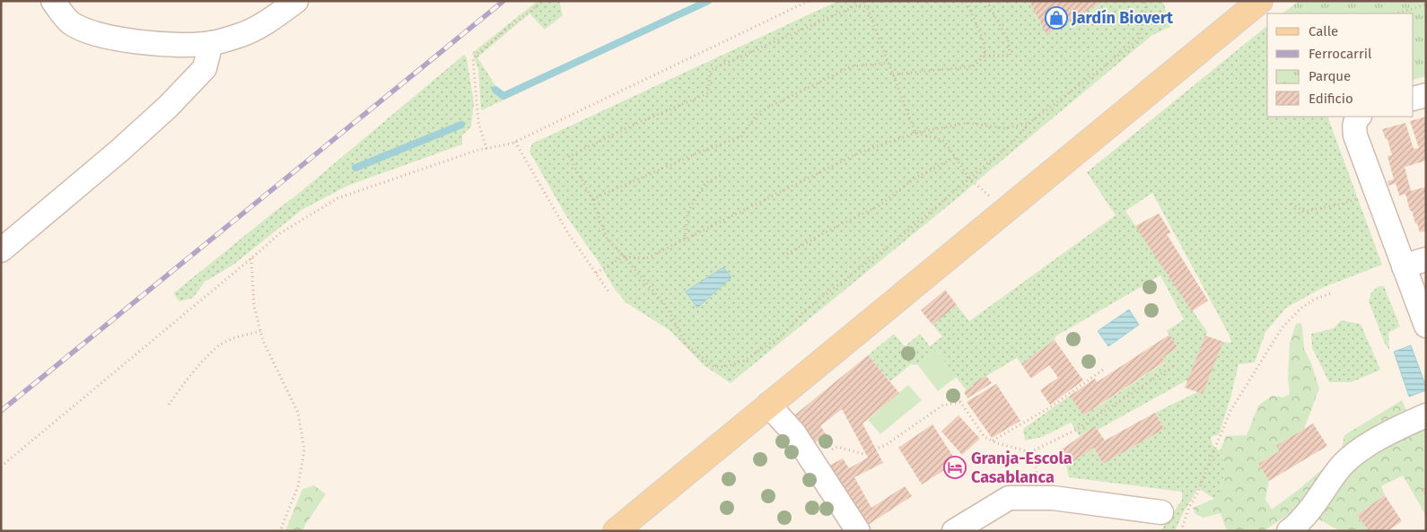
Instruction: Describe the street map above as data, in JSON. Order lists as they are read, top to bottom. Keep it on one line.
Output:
{"places":{"shop":["Jardín Biovert"],"hotel":["Granja-Escola Casablanca"]},"legend":["Calle","Ferrocarril","Parque","Edificio"]}
